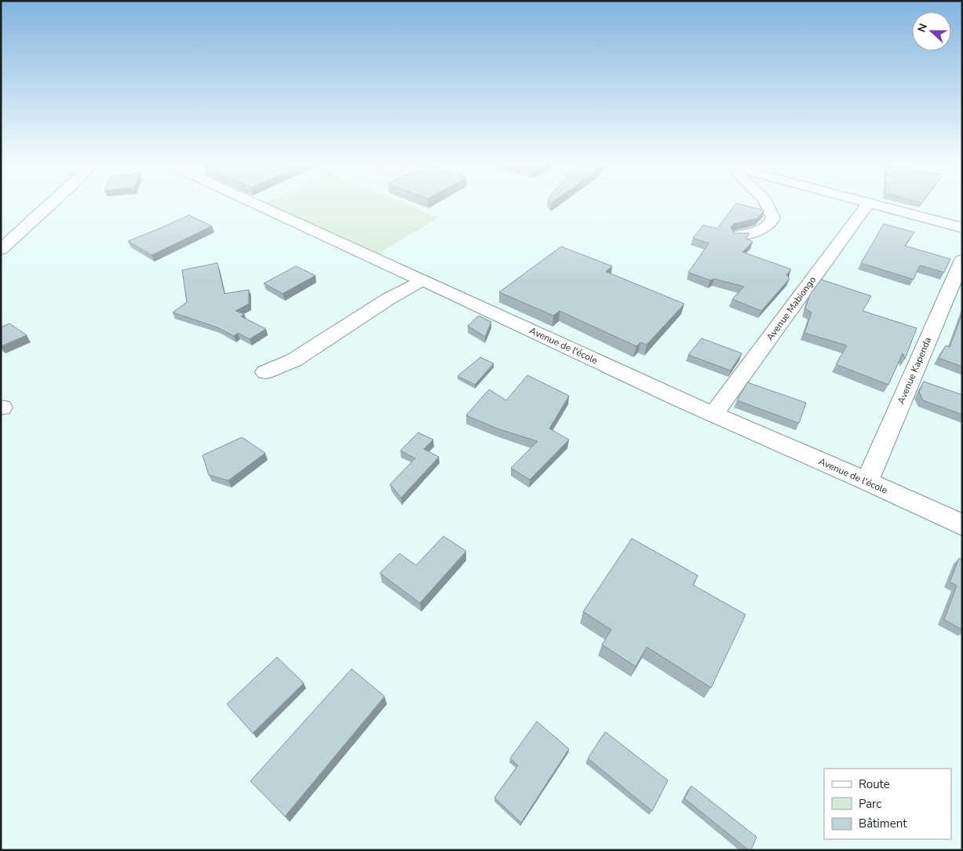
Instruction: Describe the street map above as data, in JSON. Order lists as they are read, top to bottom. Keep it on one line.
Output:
{"streets":{"main road":["Avenue Mabiongo","Avenue de l'école","Avenue Kapenda"]},"crossings":[["Avenue Mabiongo","Avenue de l'école"],["Avenue de l'école","Avenue Kapenda"]],"legend":["Route","Parc","Bâtiment"],"north":"left"}
